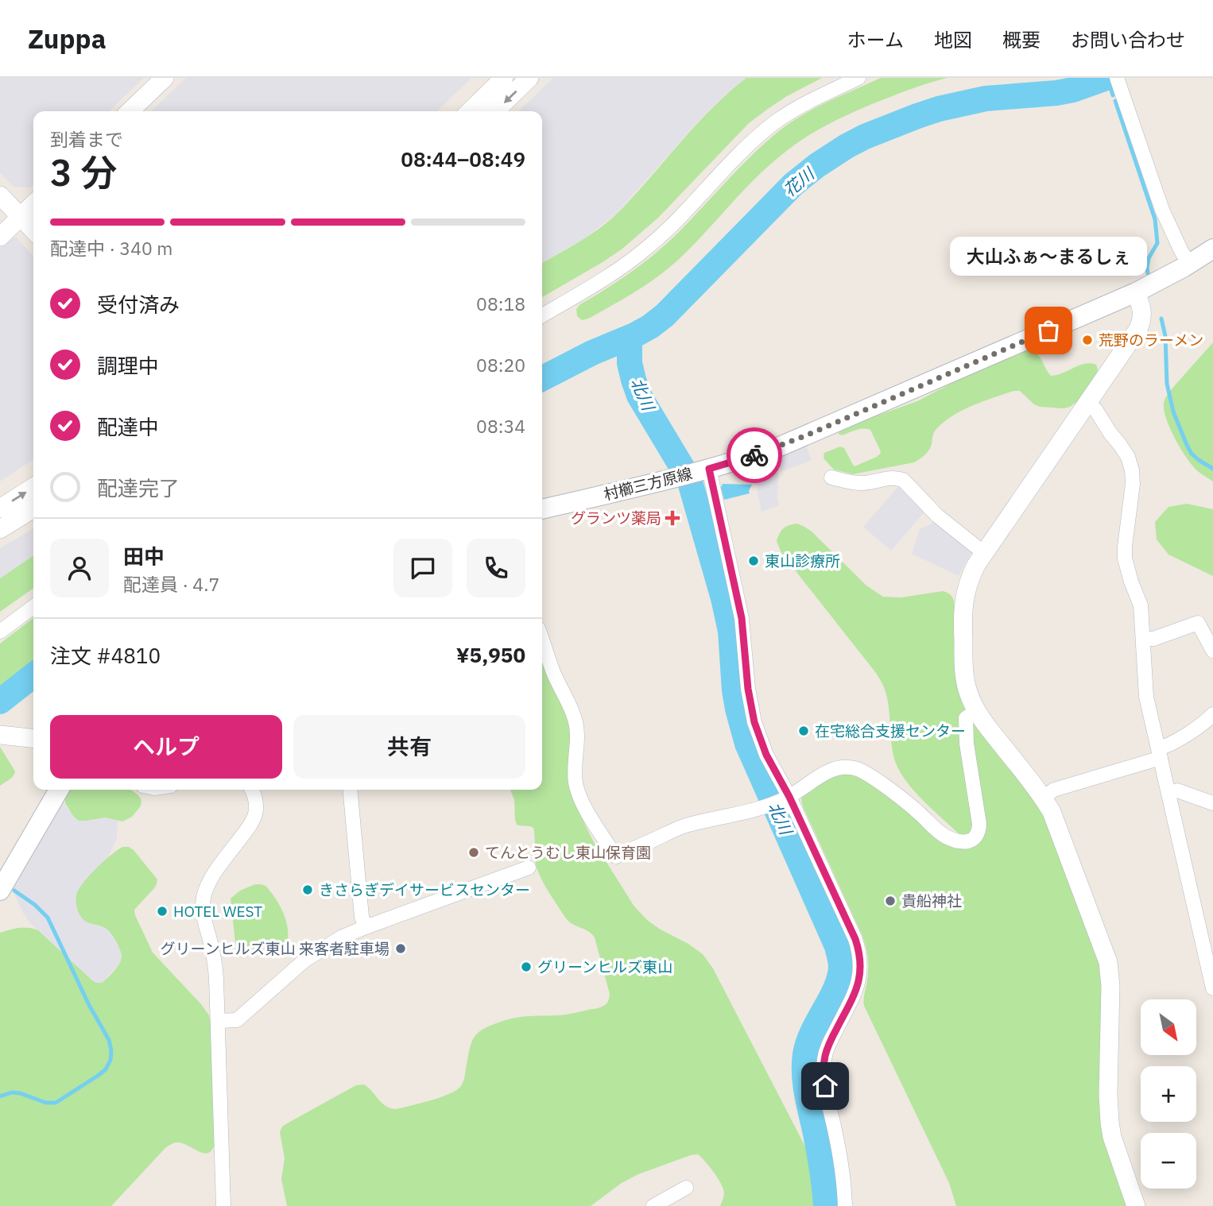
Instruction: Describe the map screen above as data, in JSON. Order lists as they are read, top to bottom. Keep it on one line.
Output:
{"streets":{"main road":["村櫛三方原線"]},"water":["花川","北川"],"places":{"other":["大山ふぁ～まるしぇ","荒野のラーメン","東山診療所","在宅総合支援センター","てんとうむし東山保育園","きさらぎデイサービスセンター","貴船神社","HOTEL WEST","グリーンヒルズ東山 来客者駐車場","グリーンヒルズ東山"],"health":["グランツ薬局"]},"north":"bottom right","page":{"header":"Zuppa","nav":["ホーム","地図","概要","お問い合わせ"],"heading":["3 分","到着まで","08:44–08:49"],"panel":["田中","配達員 · 4.7","注文 #4810","¥5,950"],"bar":"配達中 · 340 m","bubble":"大山ふぁ～まるしぇ","list":[["受付済み","08:18"],["調理中","08:20"],["配達中","08:34"],"配達完了"],"buttons":["ヘルプ","共有"],"map_buttons":["+","−"]}}
